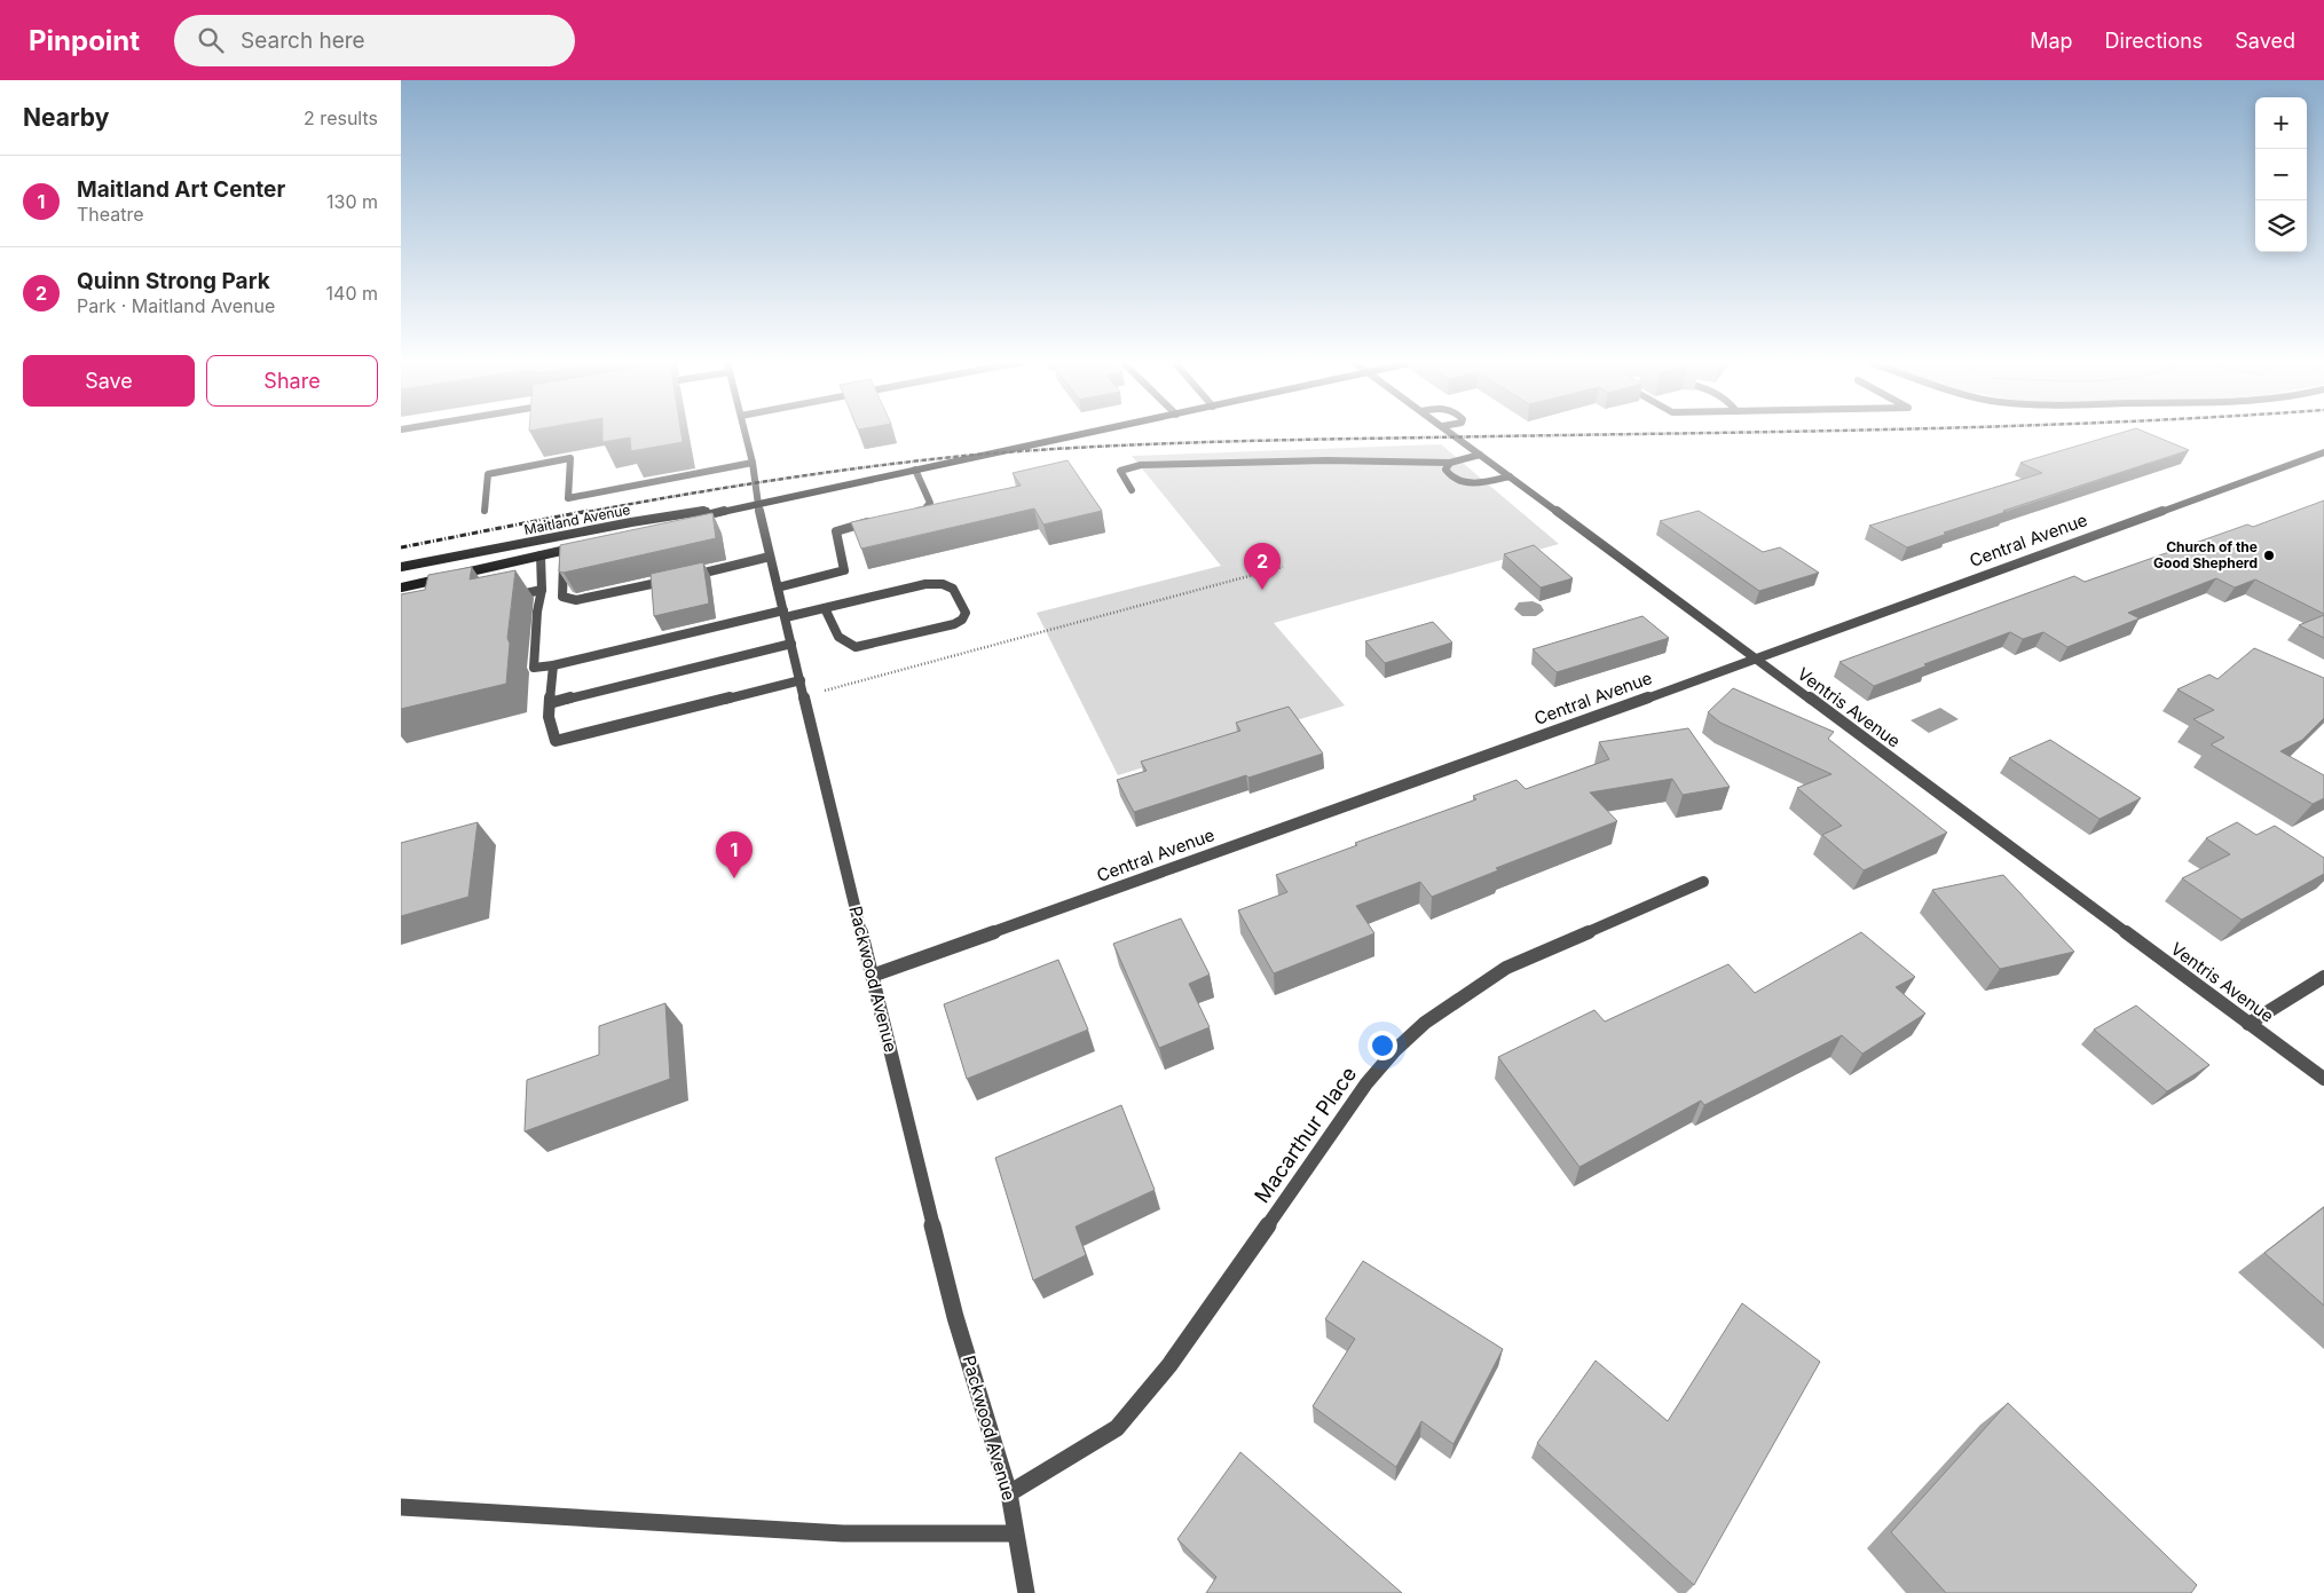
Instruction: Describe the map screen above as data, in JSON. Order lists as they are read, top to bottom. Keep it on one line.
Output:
{"streets":{"main road":["Maitland Avenue"],"street":["Central Avenue","Ventris Avenue","Packwood Avenue","Macarthur Place"]},"crossings":[["Maitland Avenue","Packwood Avenue"],["Central Avenue","Ventris Avenue"],["Central Avenue","Packwood Avenue"],["Packwood Avenue","Macarthur Place"]],"places":["Church of the Good Shepherd"],"page":{"header":"Pinpoint","search":"Search here","nav":["Map","Directions","Saved"],"heading":["Nearby","2 results"],"map_buttons":["+","−"],"list":[{"mark":"1","name":"Maitland Art Center","note":"Theatre","value":"130 m"},{"mark":"2","name":"Quinn Strong Park","note":"Park · Maitland Avenue","value":"140 m"}],"buttons":["Save","Share"],"pins":["2","1"]}}
